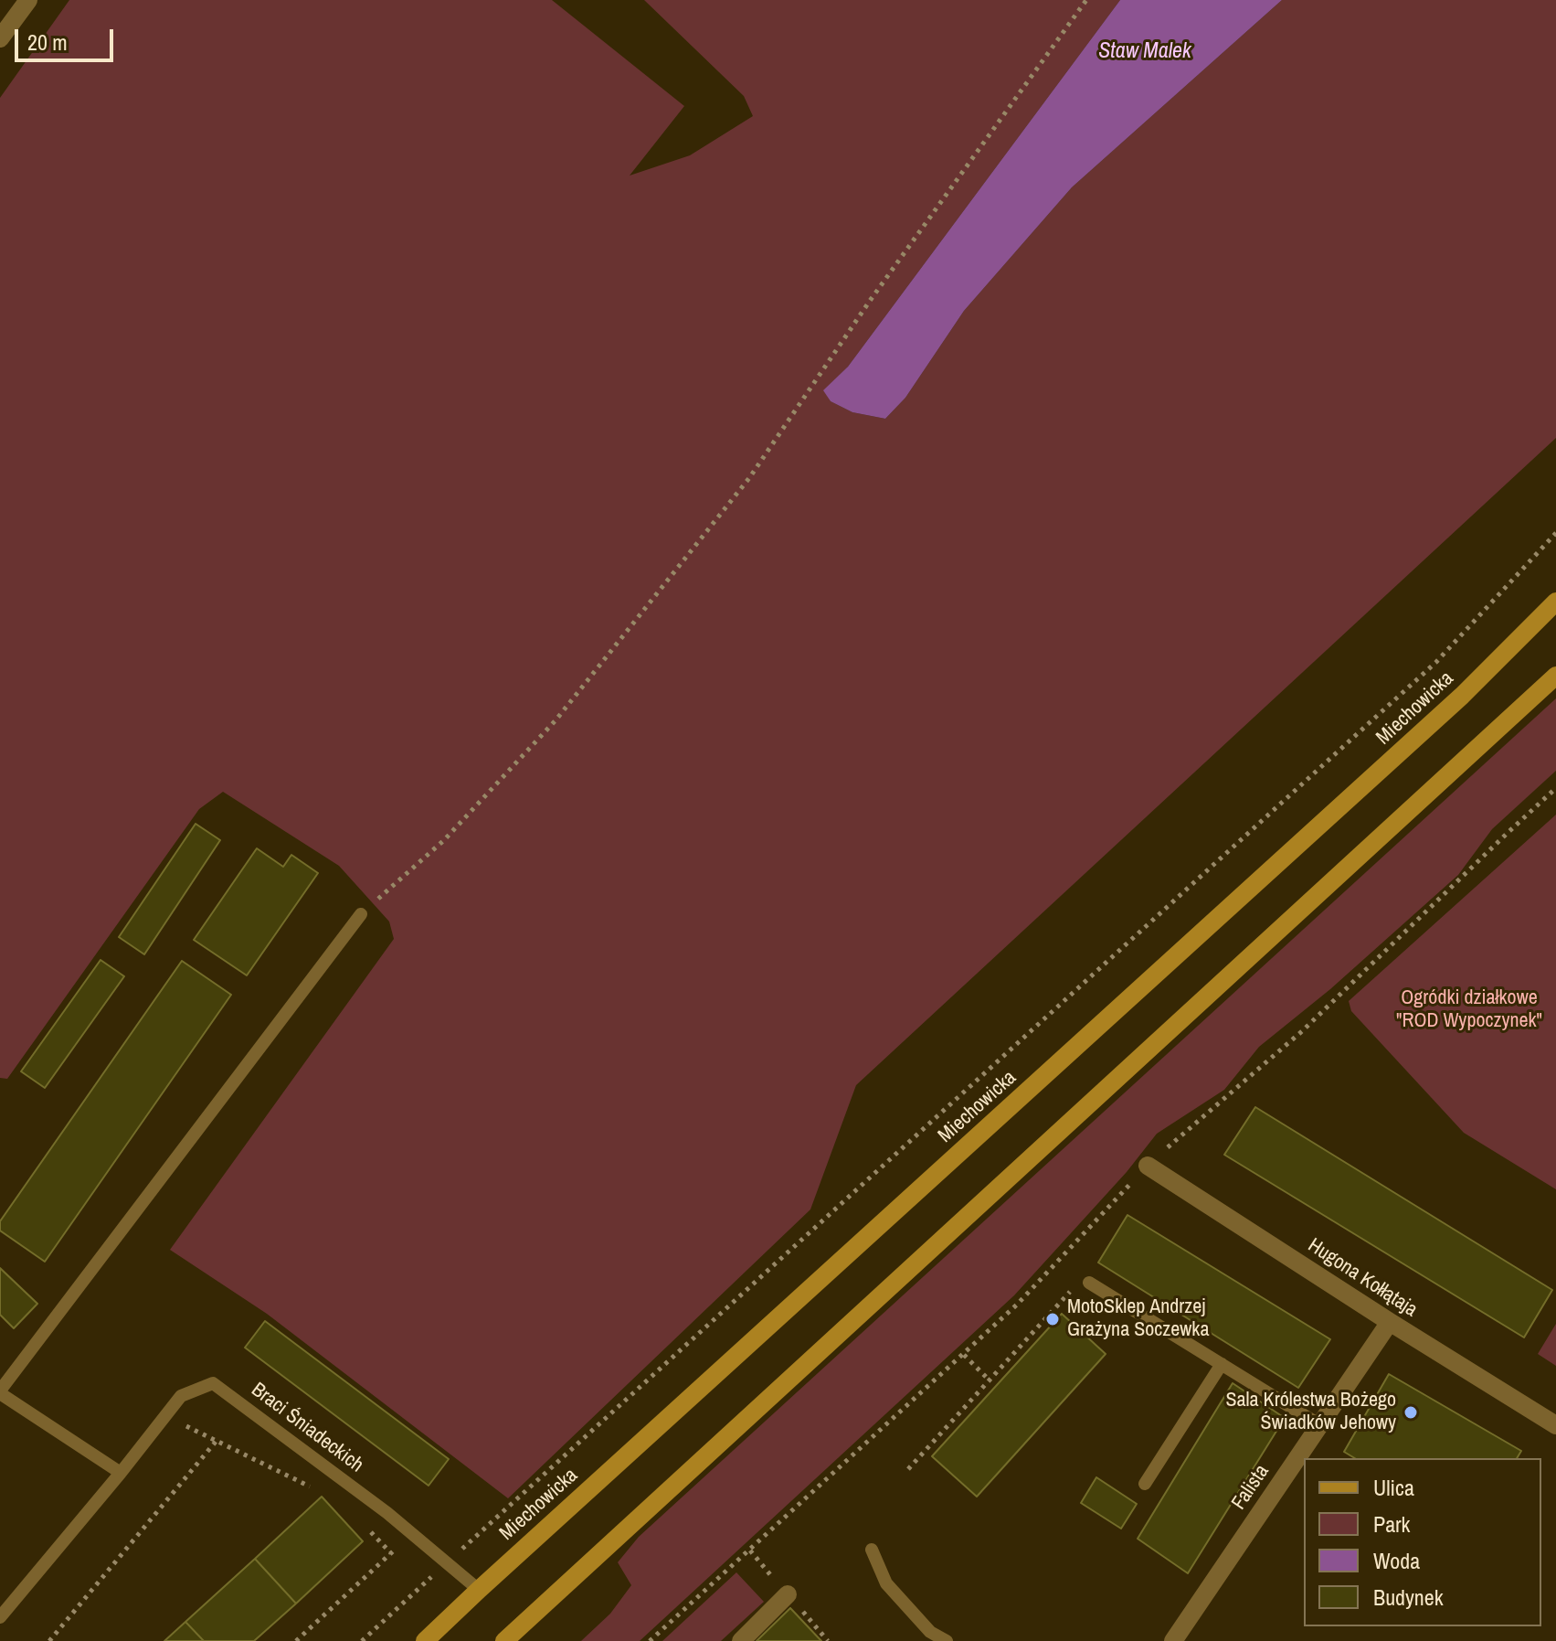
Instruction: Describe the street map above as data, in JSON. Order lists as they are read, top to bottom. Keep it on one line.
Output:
{"streets":{"main road":["Miechowicka"],"street":["Hugona Kołłątaja","Falista"],"lane":["Braci Śniadeckich"]},"crossings":[["Miechowicka","Braci Śniadeckich"],["Hugona Kołłątaja","Falista"]],"water":["Staw Malek"],"parks":["Ogródki działkowe \"ROD Wypoczynek\""],"places":["MotoSklep Andrzej Grażyna Soczewka","Sala Królestwa Bożego Świadków Jehowy"],"legend":["Ulica","Park","Woda","Budynek"],"scale_bar":"20 m"}
